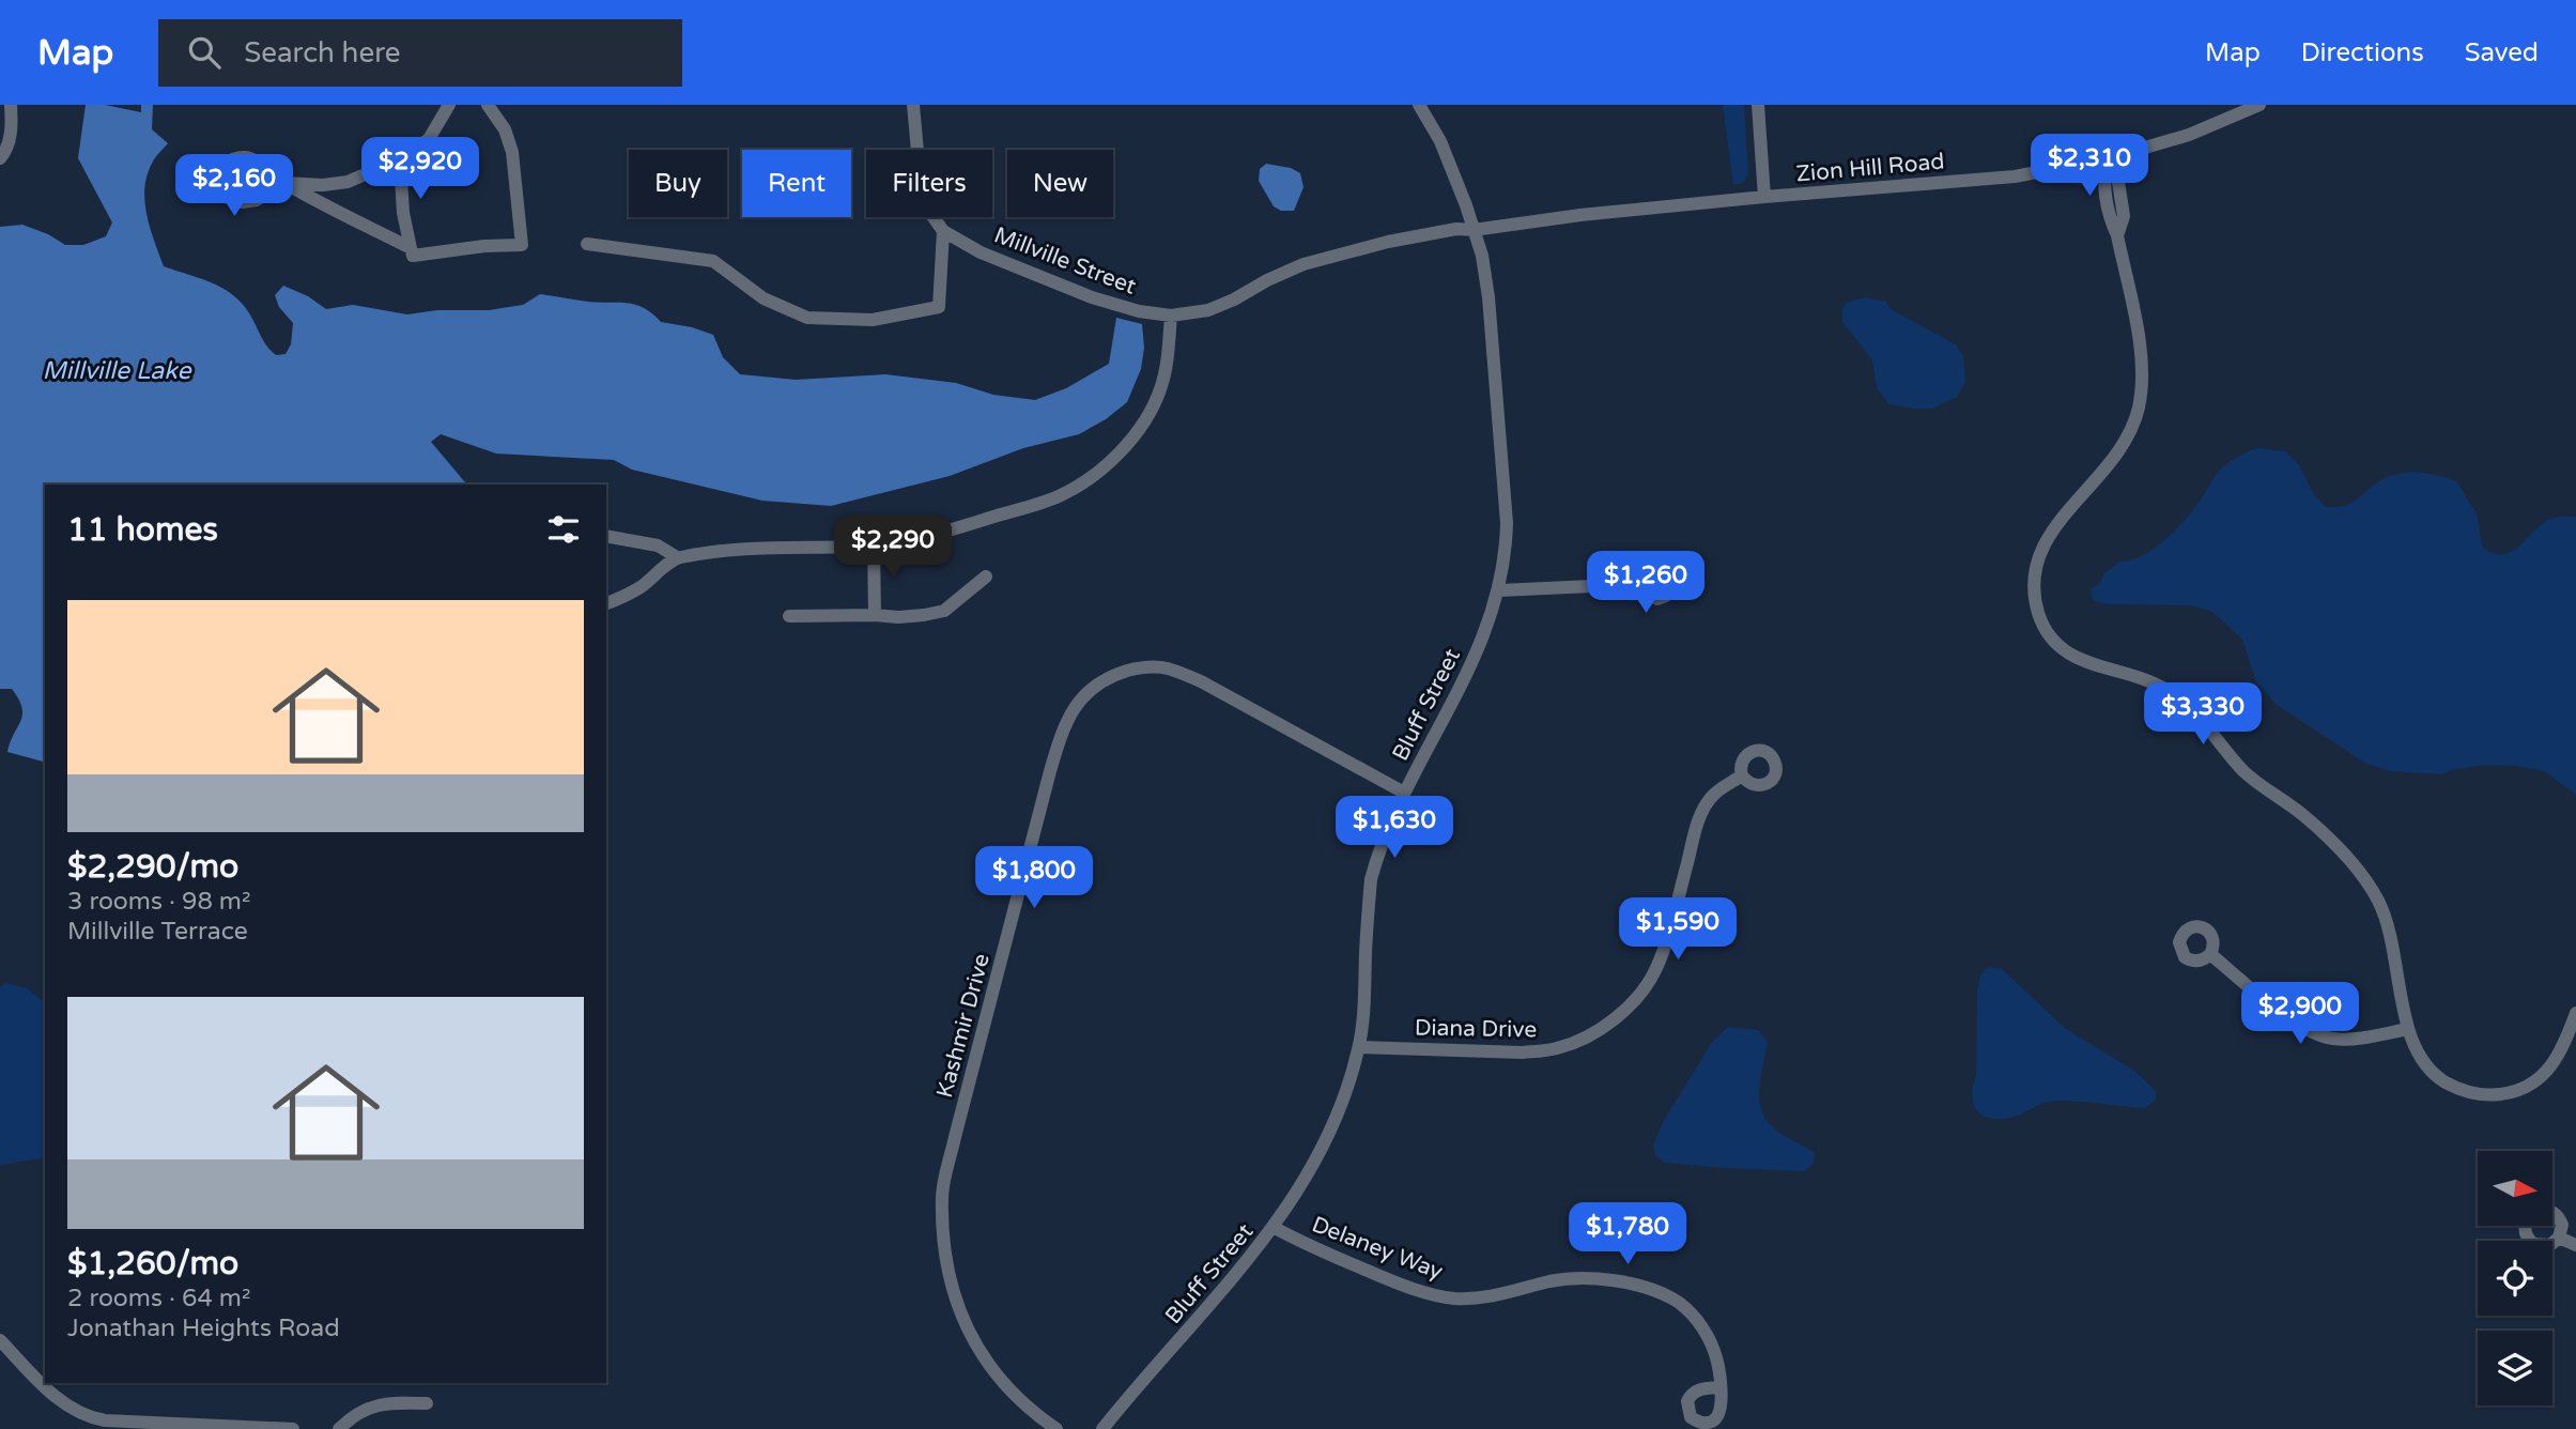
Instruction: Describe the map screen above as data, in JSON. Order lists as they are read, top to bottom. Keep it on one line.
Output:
{"streets":{"street":["Zion Hill Road","Millville Street","Bluff Street","Kashmir Drive","Diana Drive","Delaney Way"]},"crossings":[["Zion Hill Road","Millville Street"],["Zion Hill Road","Bluff Street"],["Millville Street","Bluff Street"],["Bluff Street","Kashmir Drive"],["Bluff Street","Diana Drive"],["Bluff Street","Delaney Way"]],"water":["Millville Lake"],"north":"right","page":{"header":"Map","search":"Search here","nav":["Map","Directions","Saved"],"price":["$2,310","$2,920","$2,160","$2,290","$1,260","$3,330","$1,630","$1,800","$1,590","$2,900","$1,780"],"chip":["Buy","Rent","Filters","New"],"heading":"11 homes","list":[{"name":"$2,290/mo","note":"3 rooms · 98 m² · Millville Terrace"},{"name":"$1,260/mo","note":"2 rooms · 64 m² · Jonathan Heights Road"}]}}
